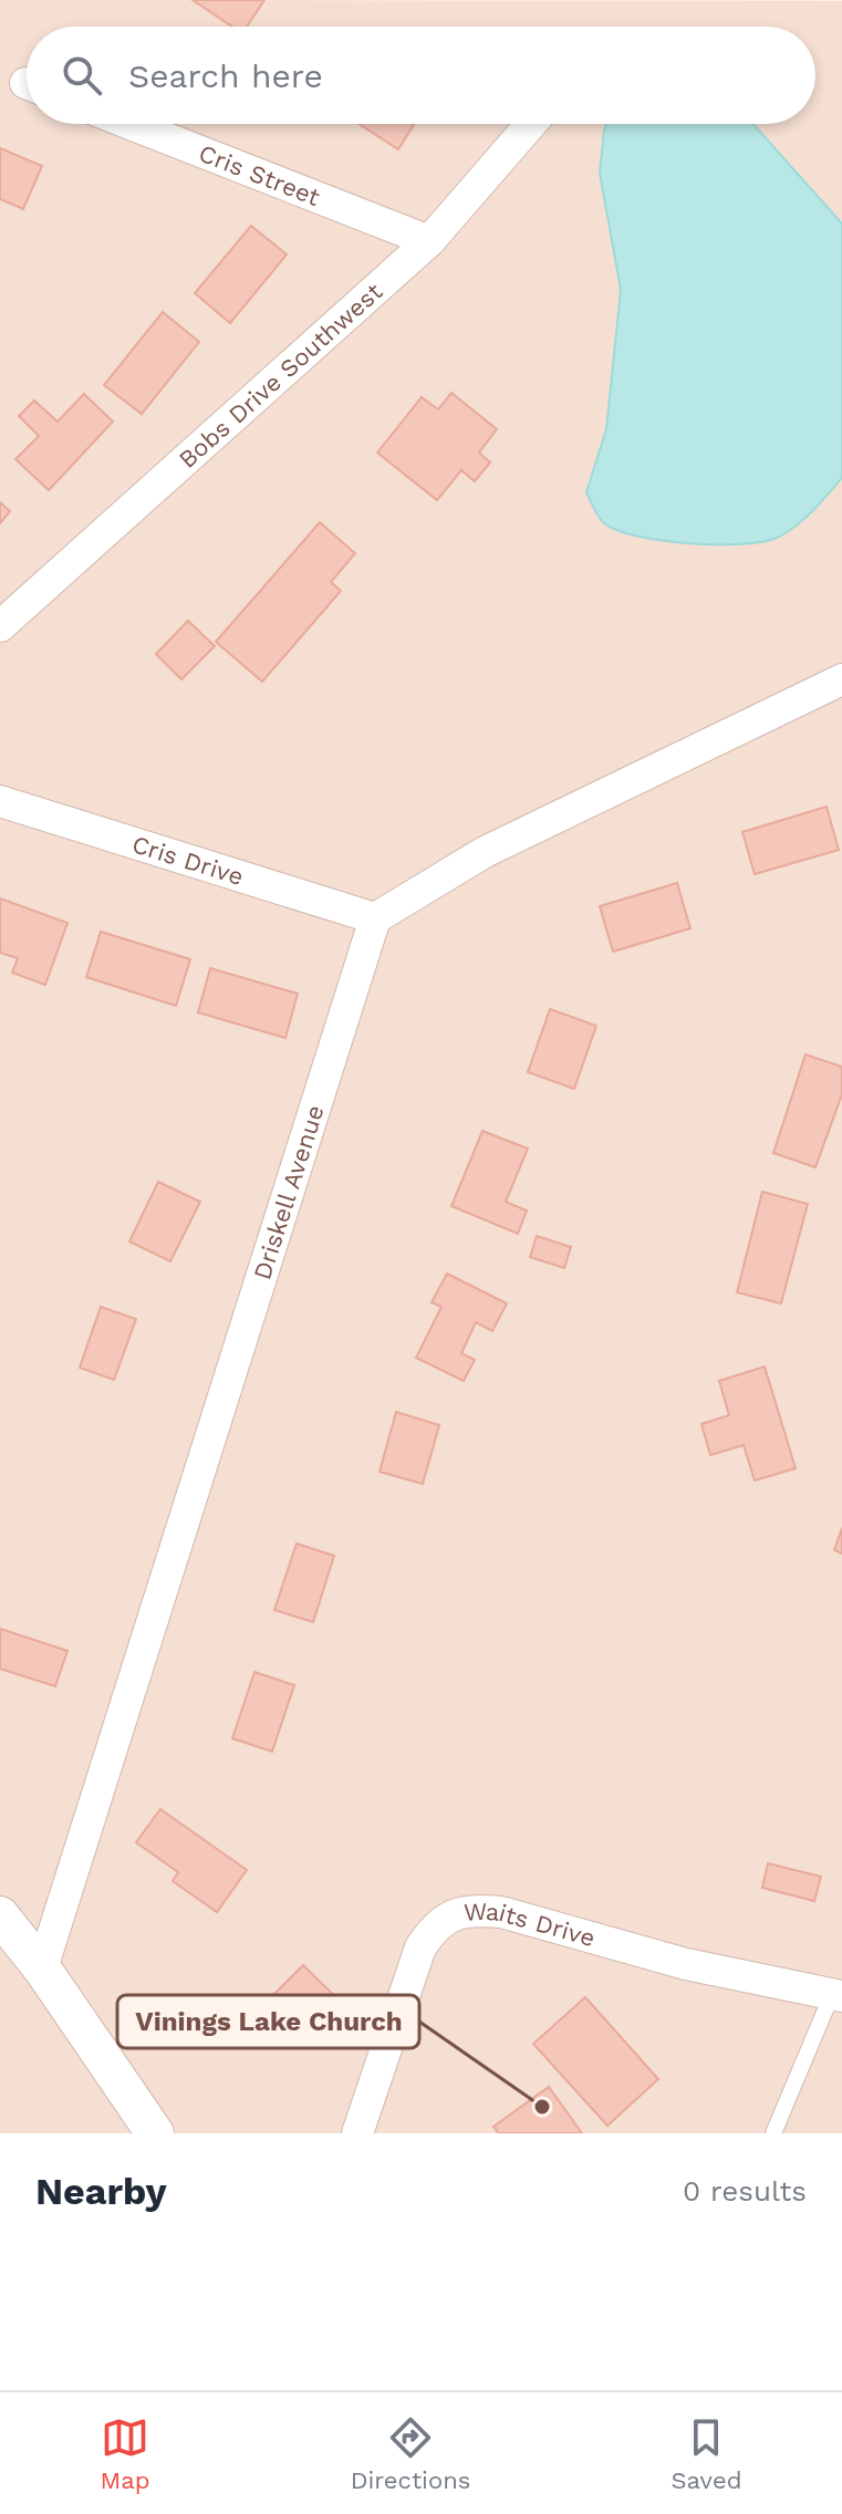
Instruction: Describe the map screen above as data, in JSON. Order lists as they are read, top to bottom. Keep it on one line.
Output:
{"streets":{"street":["Cris Street","Bobs Drive Southwest","Cris Drive","Driskell Avenue","Waits Drive"]},"crossings":[["Cris Street","Bobs Drive Southwest"],["Cris Drive","Driskell Avenue"]],"places":["Vinings Lake Church"],"page":{"search":"Search here","heading":["Nearby","0 results"],"nav":["Map","Directions","Saved"]}}
